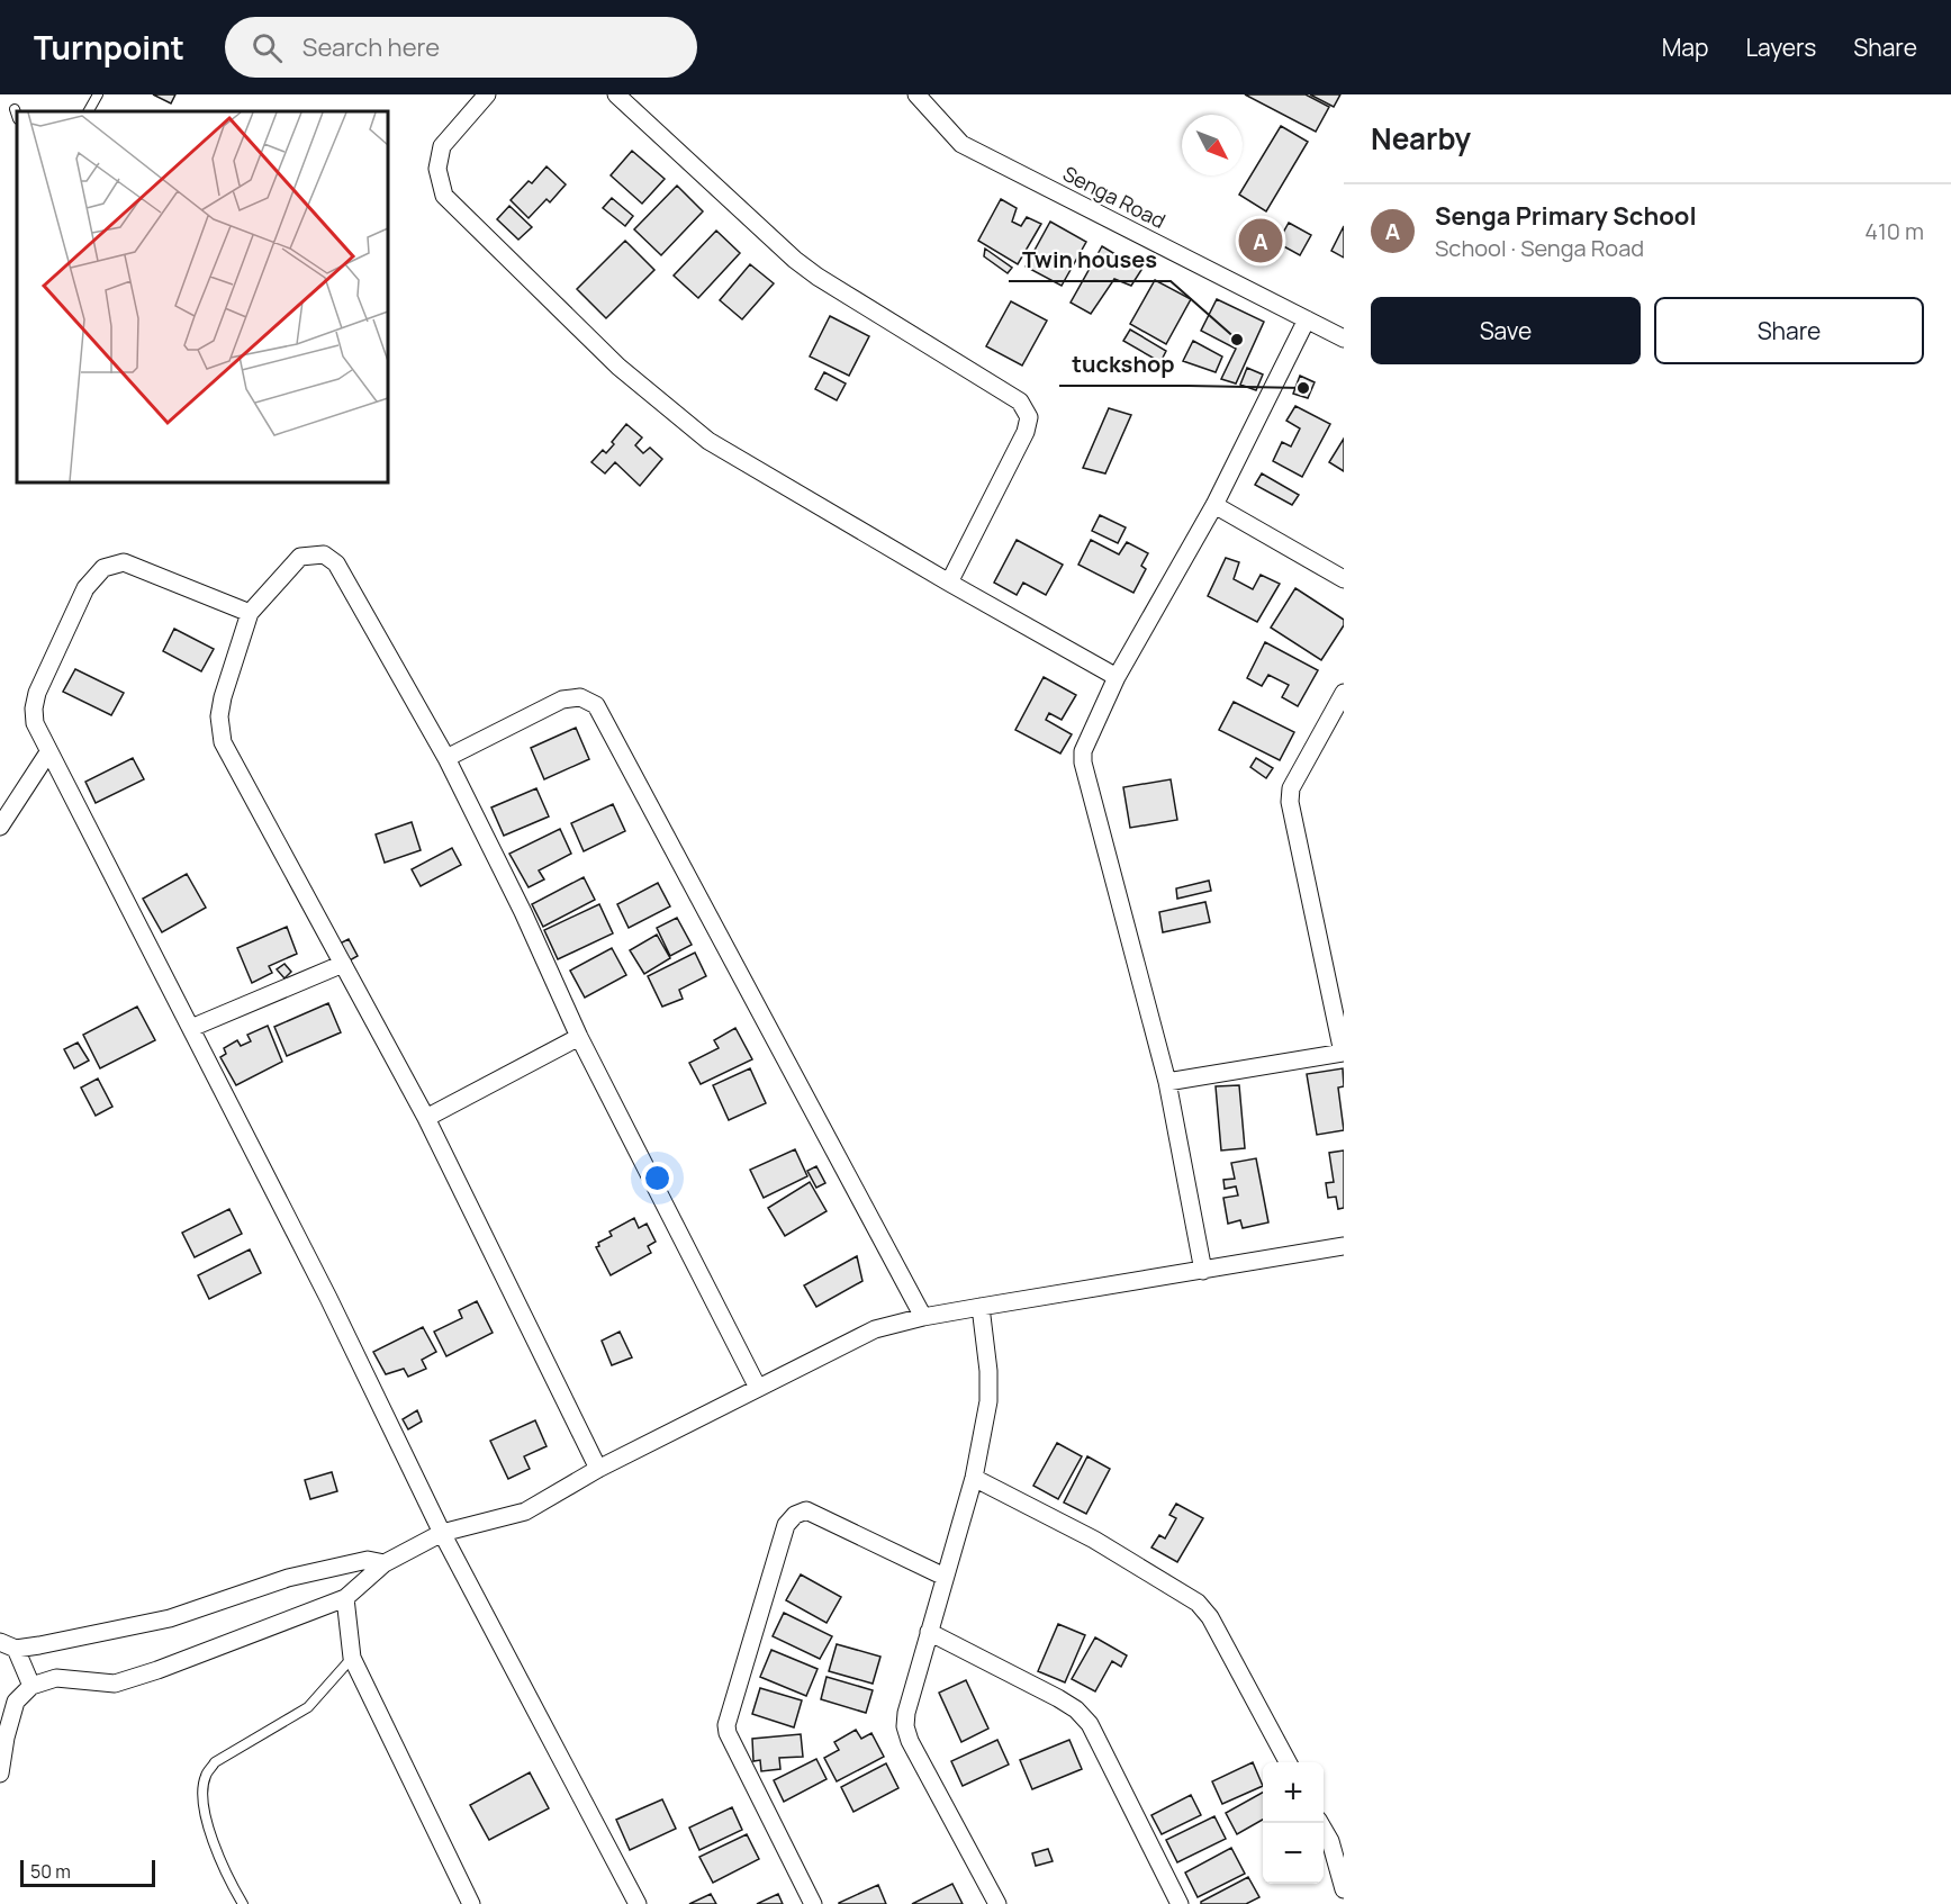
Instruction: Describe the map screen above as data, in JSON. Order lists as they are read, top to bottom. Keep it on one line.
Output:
{"streets":{"street":["Senga Road"]},"places":["Twin houses","tuckshop"],"scale_bar":"50 m","north":"bottom right","page":{"header":"Turnpoint","search":"Search here","nav":["Map","Layers","Share"],"heading":"Nearby","list":[{"mark":"A","name":"Senga Primary School","note":"School · Senga Road","value":"410 m"}],"pins":"A","buttons":["Save","Share"],"map_buttons":["+","−"],"scale":"50 m"}}
